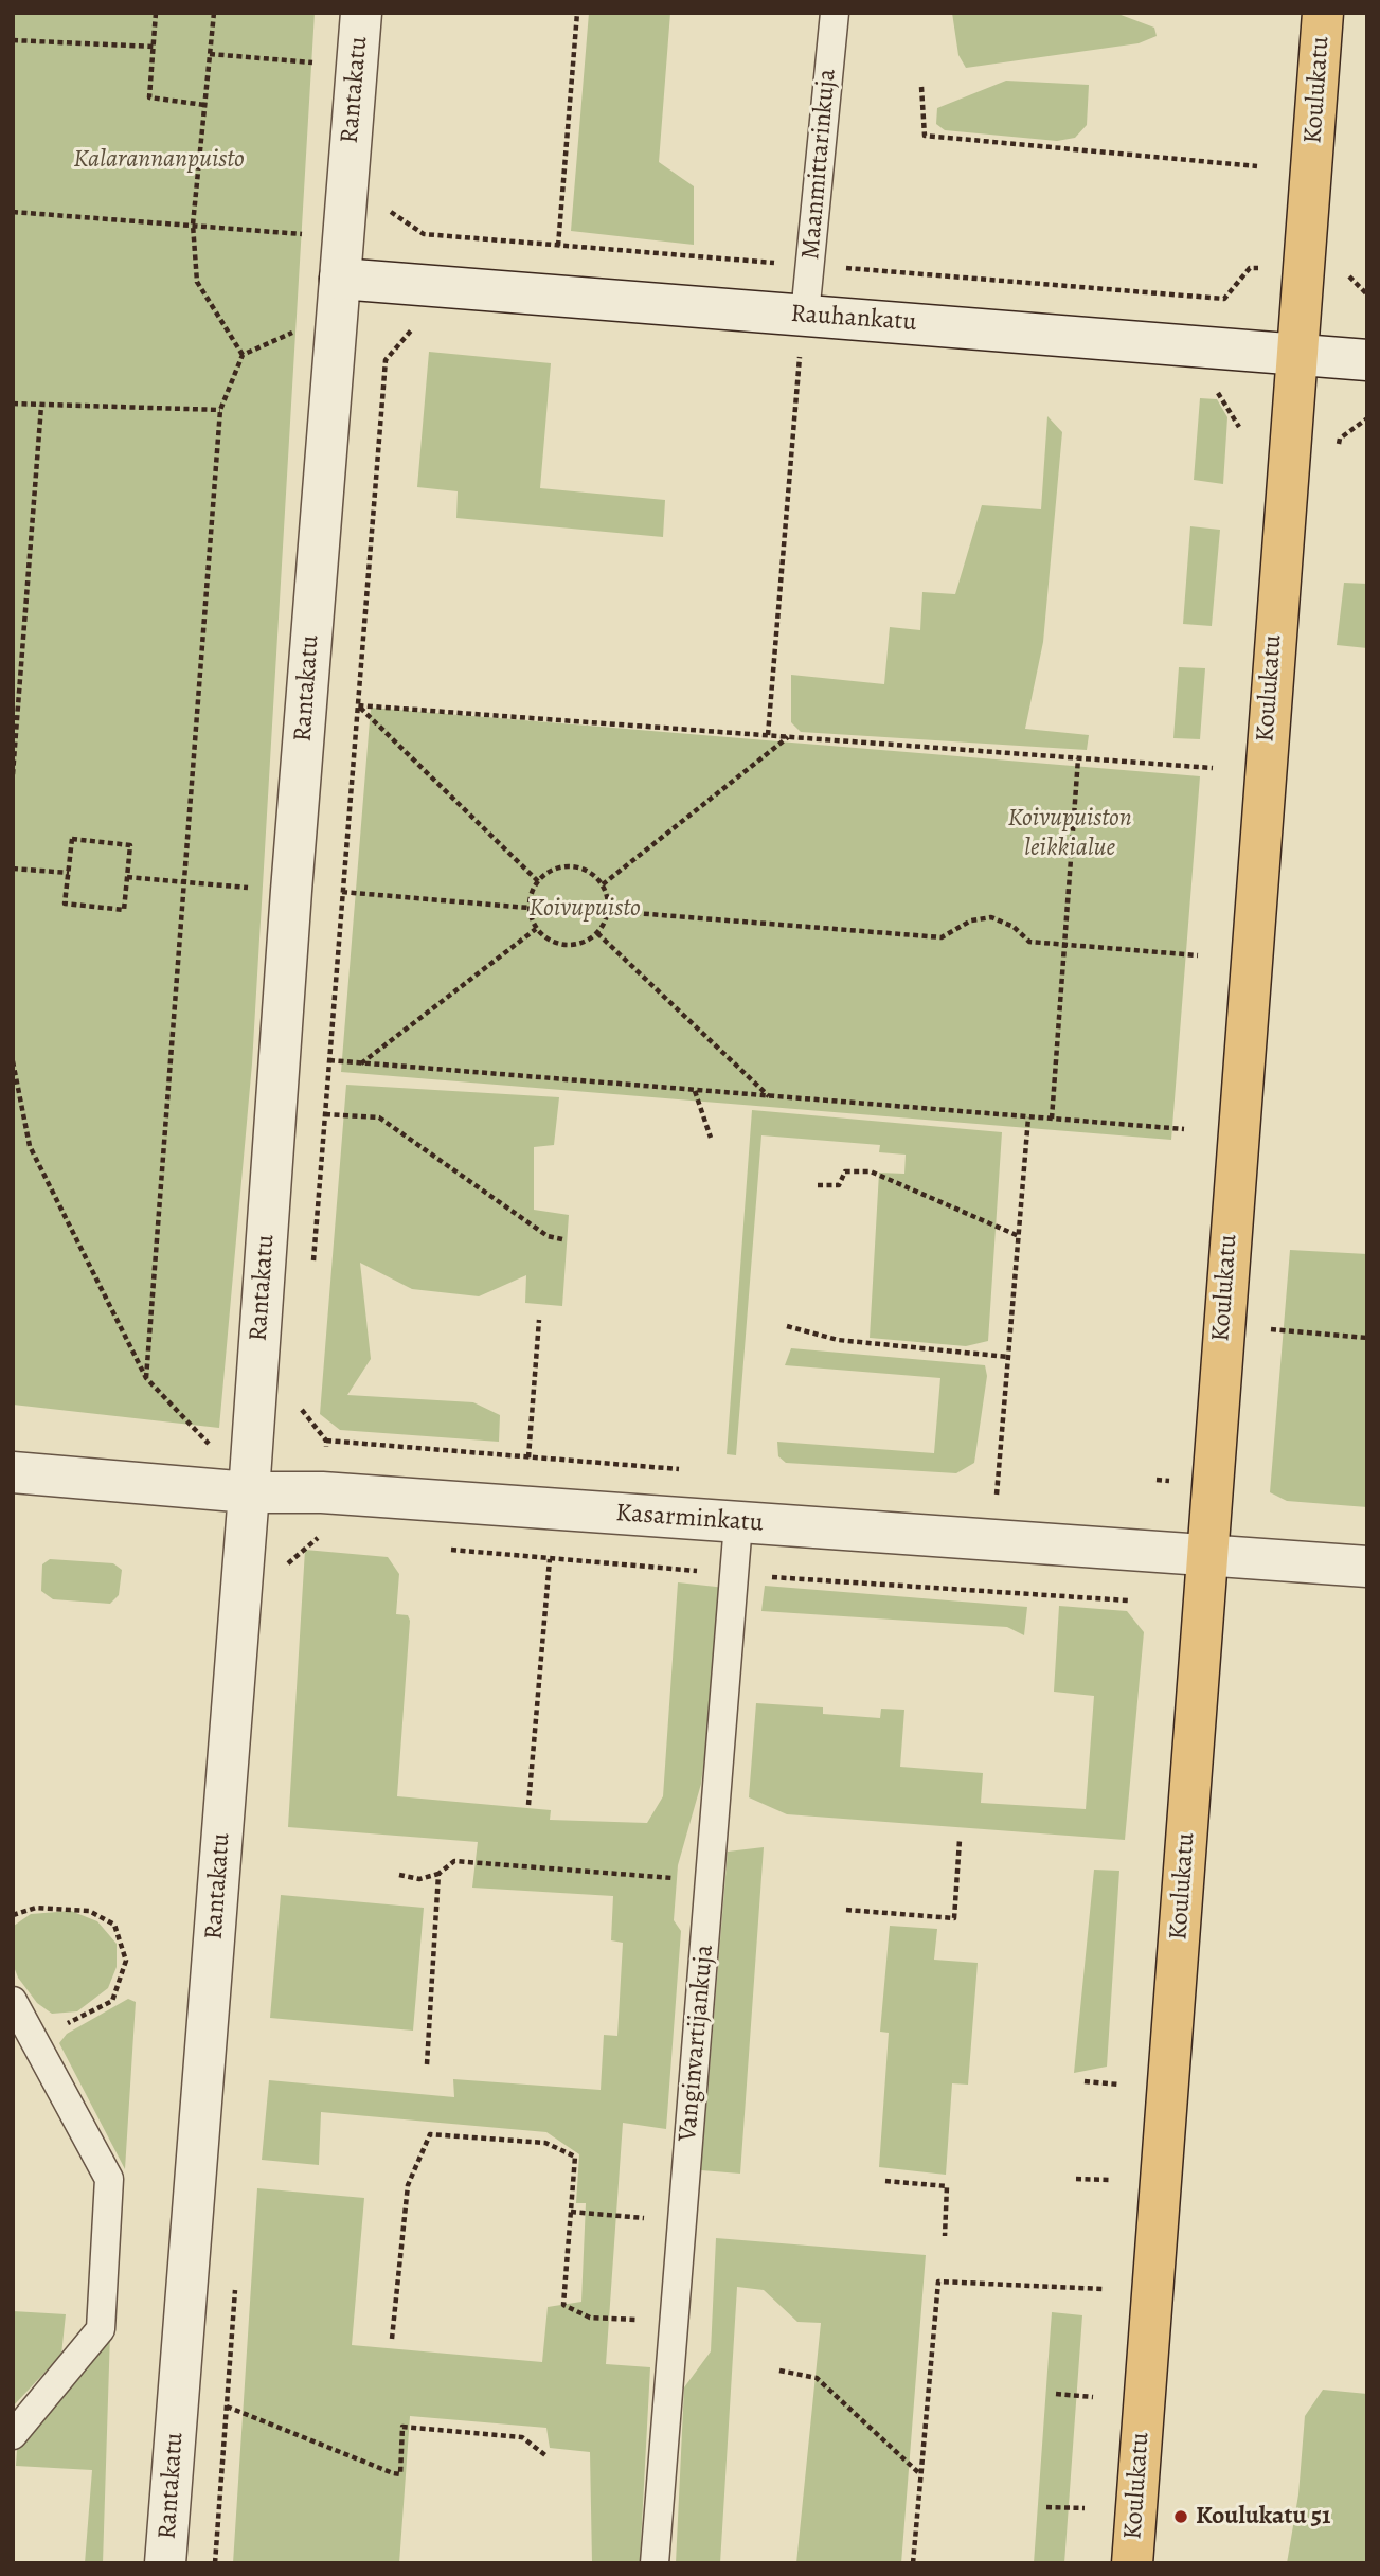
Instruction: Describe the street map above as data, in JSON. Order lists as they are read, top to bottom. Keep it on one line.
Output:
{"streets":{"main road":["Koulukatu"],"street":["Rantakatu","Rauhankatu","Kasarminkatu"],"lane":["Maanmittarinkuja","Vanginvartijankuja"]},"crossings":[["Rantakatu","Rauhankatu"],["Rantakatu","Kasarminkatu"],["Koulukatu","Rauhankatu"],["Koulukatu","Kasarminkatu"],["Maanmittarinkuja","Rauhankatu"],["Kasarminkatu","Vanginvartijankuja"]],"parks":["Kalarannanpuisto","Koivupuiston leikkialue","Koivupuisto"],"places":["Koulukatu 51"]}
